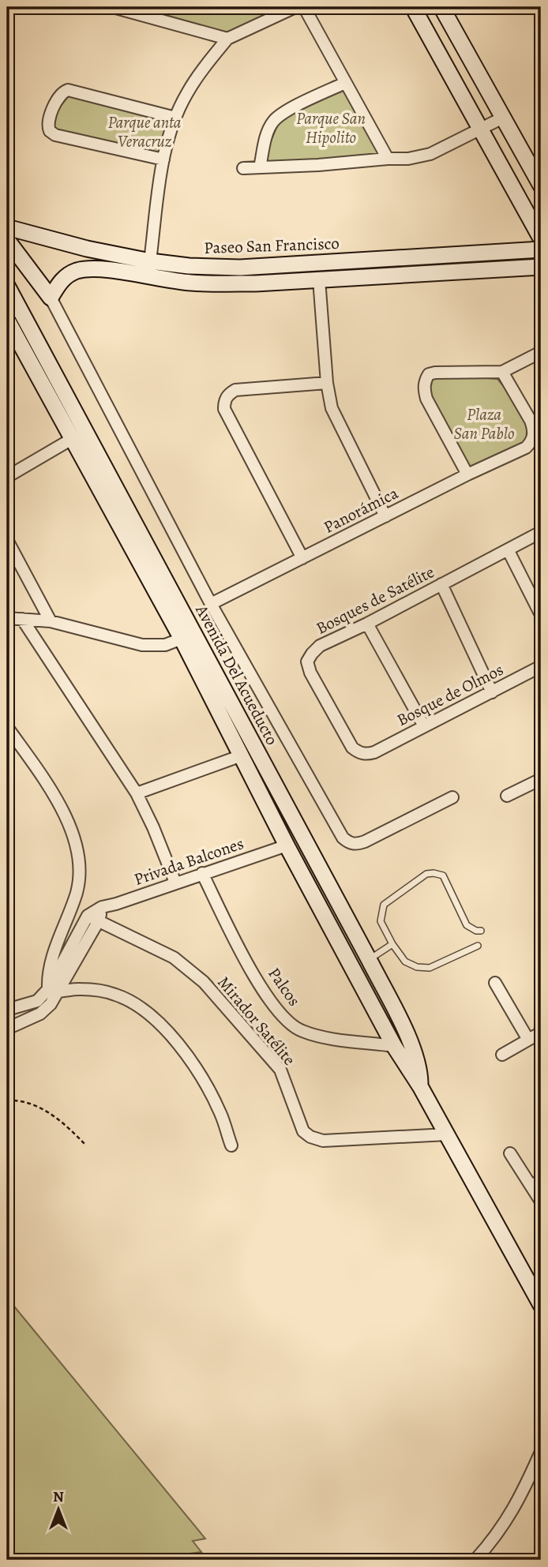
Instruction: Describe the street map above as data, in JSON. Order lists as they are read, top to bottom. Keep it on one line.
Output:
{"streets":{"street":["Paseo San Francisco","Panorámica","Bosques de Satélite","Avenida Del Acueducto","Bosque de Olmos","Privada Balcones","Palcos","Mirador Satélite"]},"crossings":[["Panorámica","Avenida Del Acueducto"],["Bosques de Satélite","Bosque de Olmos"],["Avenida Del Acueducto","Privada Balcones"],["Avenida Del Acueducto","Palcos"],["Avenida Del Acueducto","Mirador Satélite"],["Privada Balcones","Palcos"],["Privada Balcones","Mirador Satélite"]],"parks":["Parque San Hipolito","Parque anta Veracruz","Plaza San Pablo"],"north":"top"}
